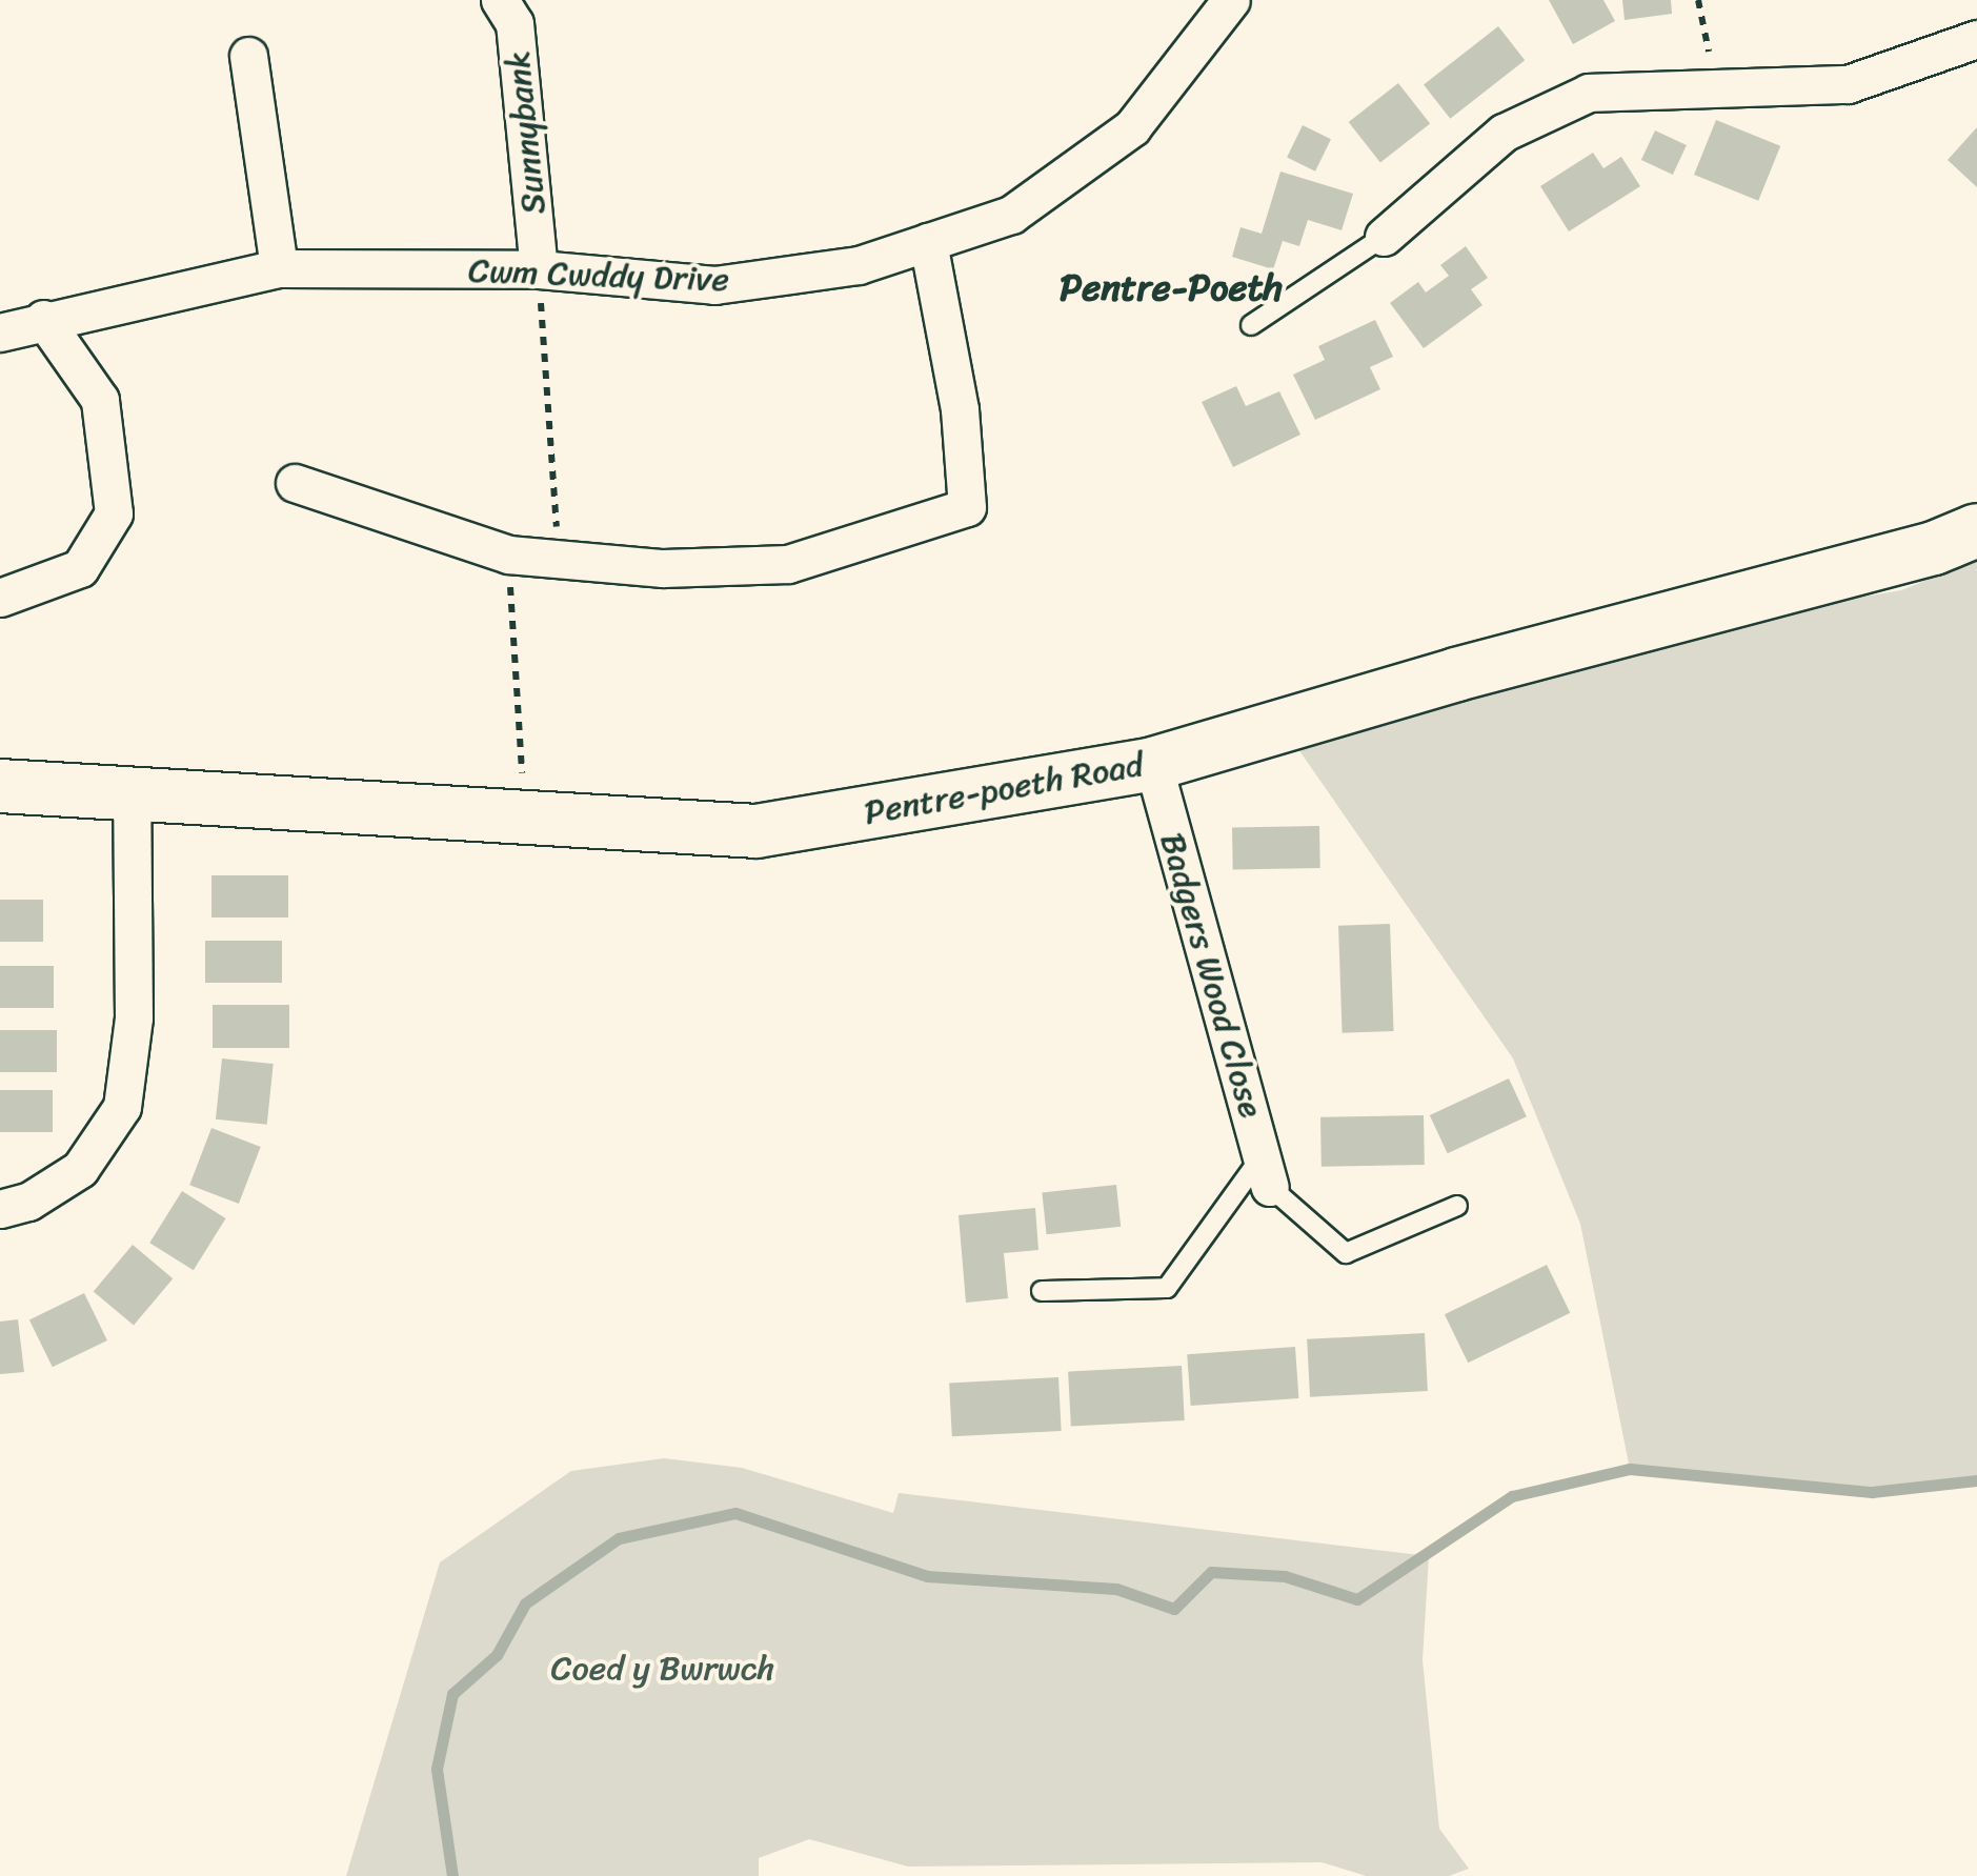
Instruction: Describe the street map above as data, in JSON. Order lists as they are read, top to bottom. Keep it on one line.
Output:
{"streets":{"street":["Sunnybank","Cwm Cwddy Drive","Pentre-poeth Road","Badgers Wood Close"]},"crossings":[["Sunnybank","Cwm Cwddy Drive"],["Pentre-poeth Road","Badgers Wood Close"]],"districts":["Pentre-Poeth"],"parks":["Coed y Bwrwch"]}
